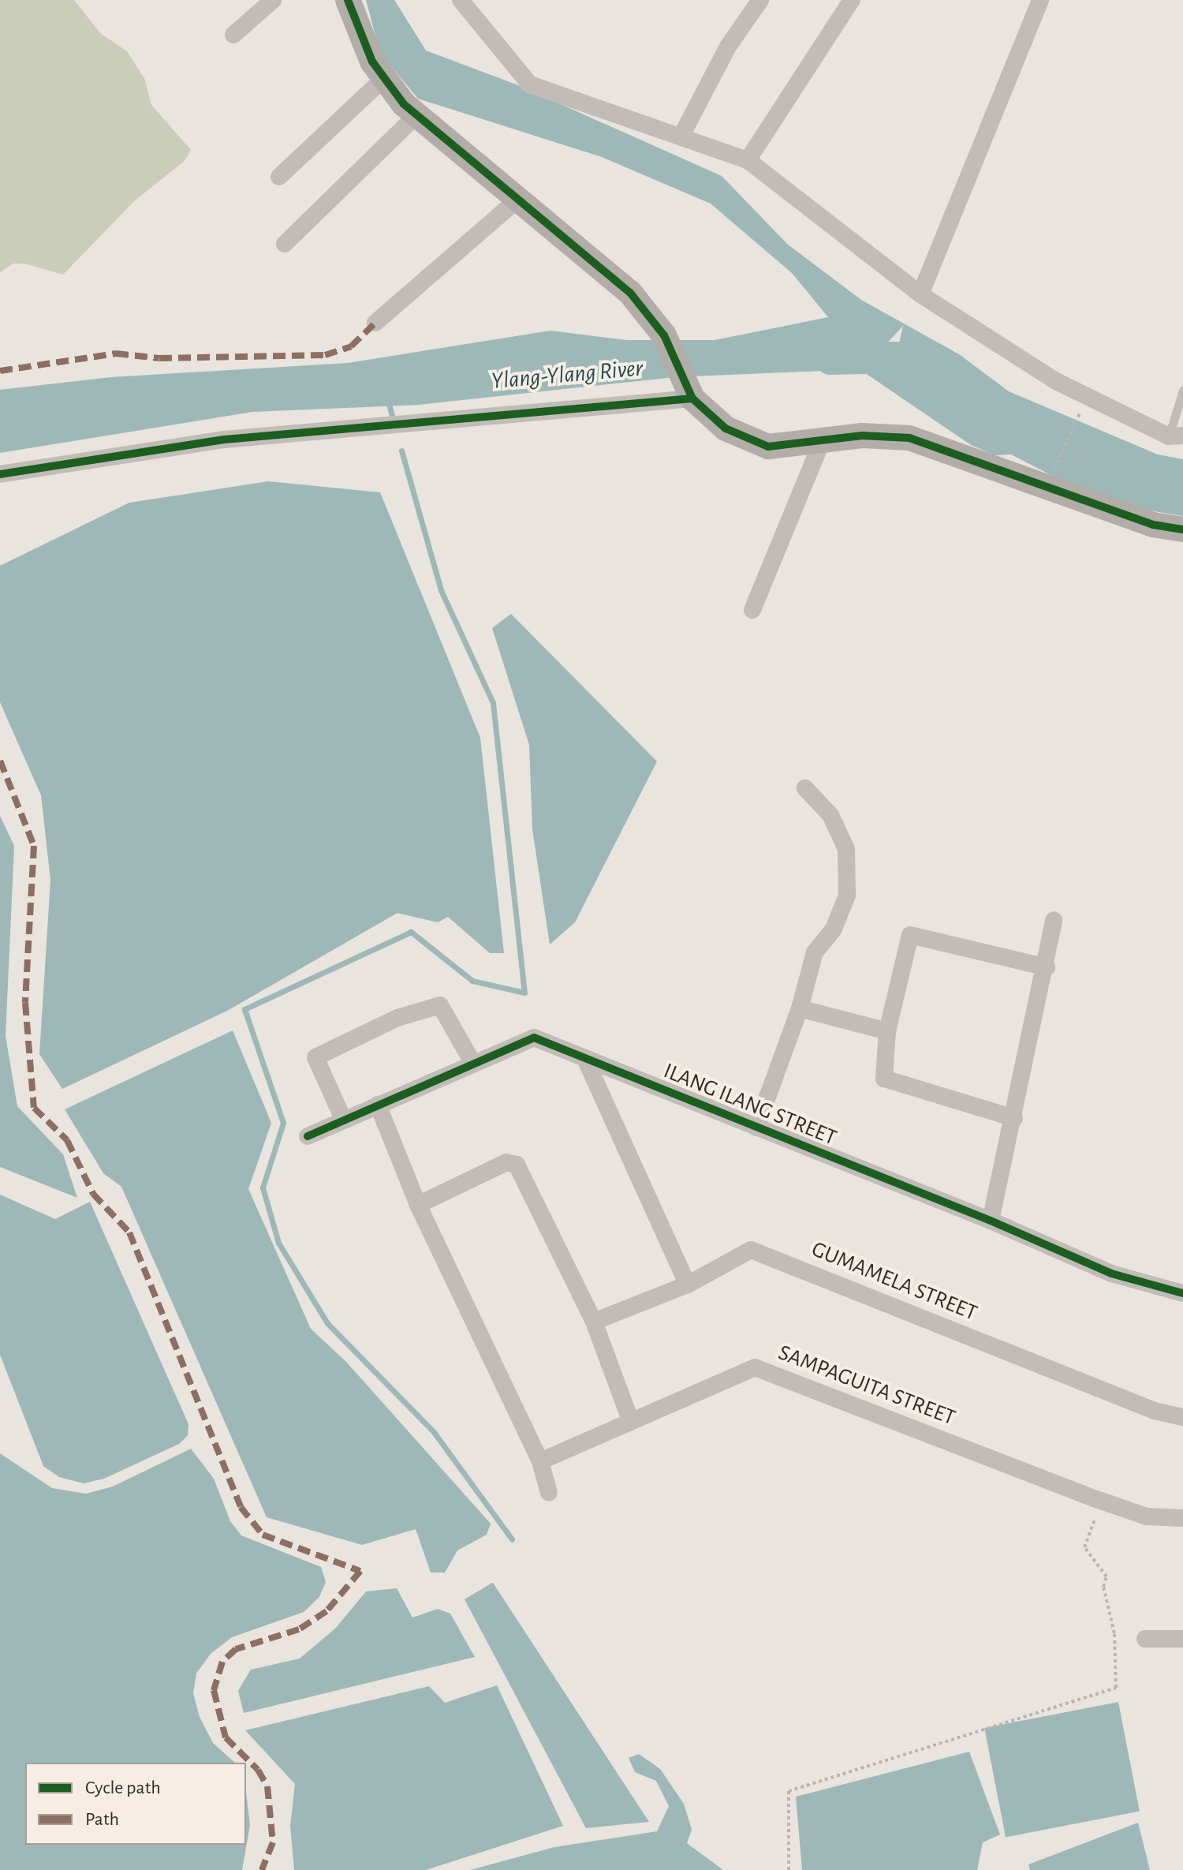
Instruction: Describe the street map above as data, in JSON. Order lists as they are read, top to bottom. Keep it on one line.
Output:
{"streets":{"street":["ILANG ILANG STREET","GUMAMELA STREET","SAMPAGUITA STREET"]},"water":["Ylang-Ylang River"],"legend":["Cycle path","Path"]}
